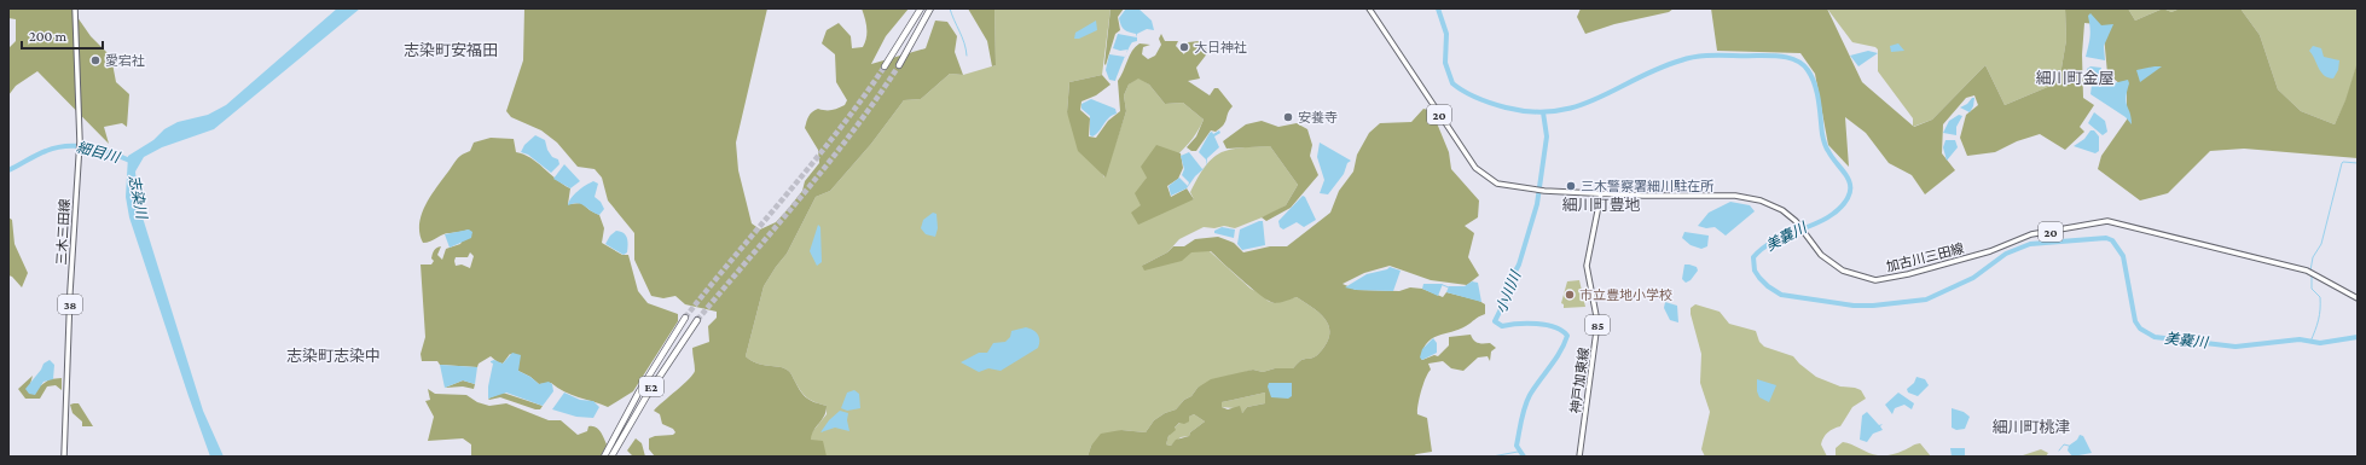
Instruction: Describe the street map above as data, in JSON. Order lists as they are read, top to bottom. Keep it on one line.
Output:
{"streets":{"highway":["E2"],"main road":["20","三木三田線","加古川三田線","38","85","神戸加東線"]},"crossings":[["加古川三田線","神戸加東線"]],"districts":["志染町安福田","細川町金屋","細川町豊地","志染町志染中","細川町桃津"],"water":["細目川","志染川","美嚢川","小川川"],"places":["大日神社","愛宕社","安養寺","三木警察署細川駐在所","市立豊地小学校"],"scale_bar":"200 m"}
